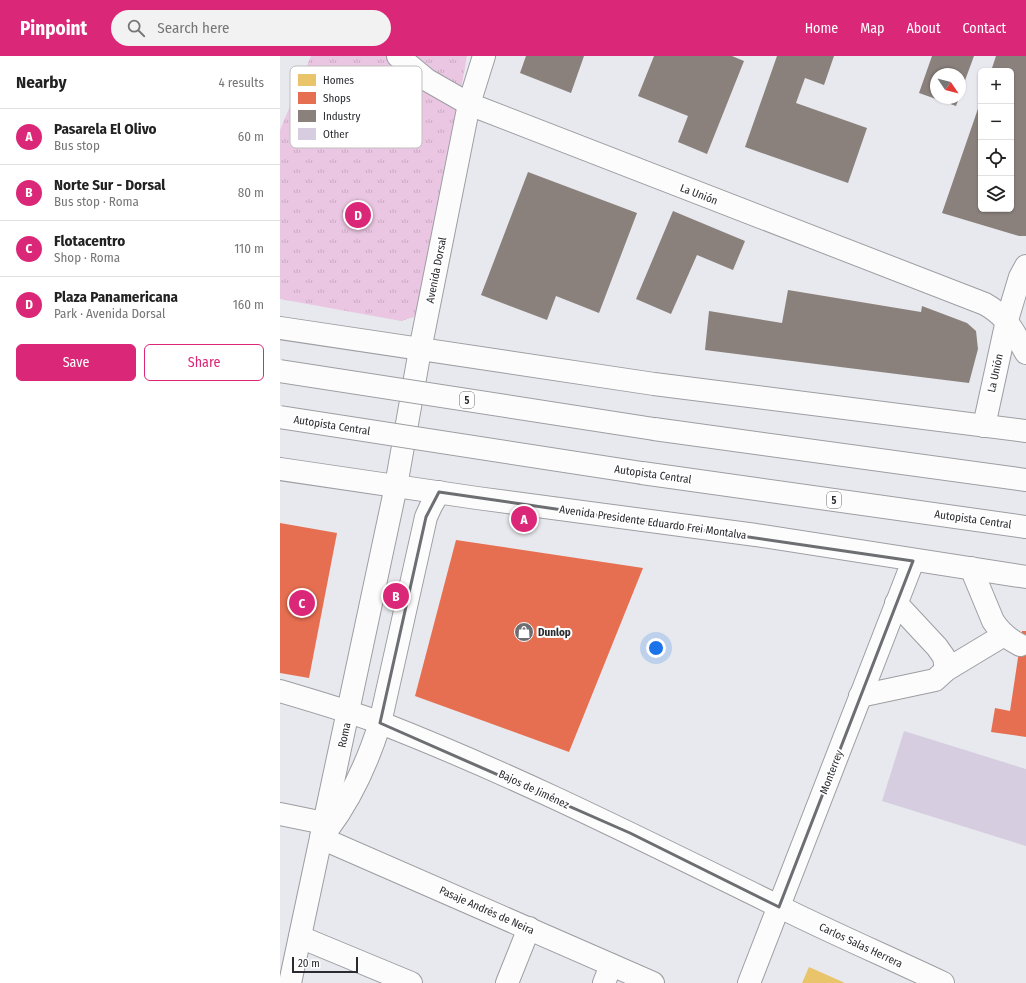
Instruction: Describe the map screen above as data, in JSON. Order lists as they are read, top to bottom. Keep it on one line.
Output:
{"streets":{"main road":["La Unión","Avenida Dorsal","5","Autopista Central","Avenida Presidente Eduardo Frei Montalva","Roma","Monterrey","Bajos de Jiménez","Pasaje Andrés de Neira","Carlos Salas Herrera"]},"crossings":[["La Unión","Avenida Dorsal"],["Avenida Dorsal","Avenida Presidente Eduardo Frei Montalva"],["Avenida Dorsal","Roma"],["Avenida Presidente Eduardo Frei Montalva","Roma"],["Avenida Presidente Eduardo Frei Montalva","Monterrey"],["Roma","Bajos de Jiménez"],["Roma","Pasaje Andrés de Neira"],["Monterrey","Bajos de Jiménez"],["Monterrey","Carlos Salas Herrera"],["Bajos de Jiménez","Carlos Salas Herrera"]],"places":{"shop":["Dunlop"]},"legend":["Homes","Shops","Industry","Other"],"scale_bar":"20 m","north":"bottom right","page":{"header":"Pinpoint","search":"Search here","nav":["Home","Map","About","Contact"],"heading":["Nearby","4 results"],"map_buttons":["+","−"],"list":[{"mark":"A","name":"Pasarela El Olivo","note":"Bus stop","value":"60 m"},{"mark":"B","name":"Norte Sur - Dorsal","note":"Bus stop · Roma","value":"80 m"},{"mark":"C","name":"Flotacentro","note":"Shop · Roma","value":"110 m"},{"mark":"D","name":"Plaza Panamericana","note":"Park · Avenida Dorsal","value":"160 m"}],"pins":["D","A","B","C"],"buttons":["Save","Share"],"scale":"20 m"}}
